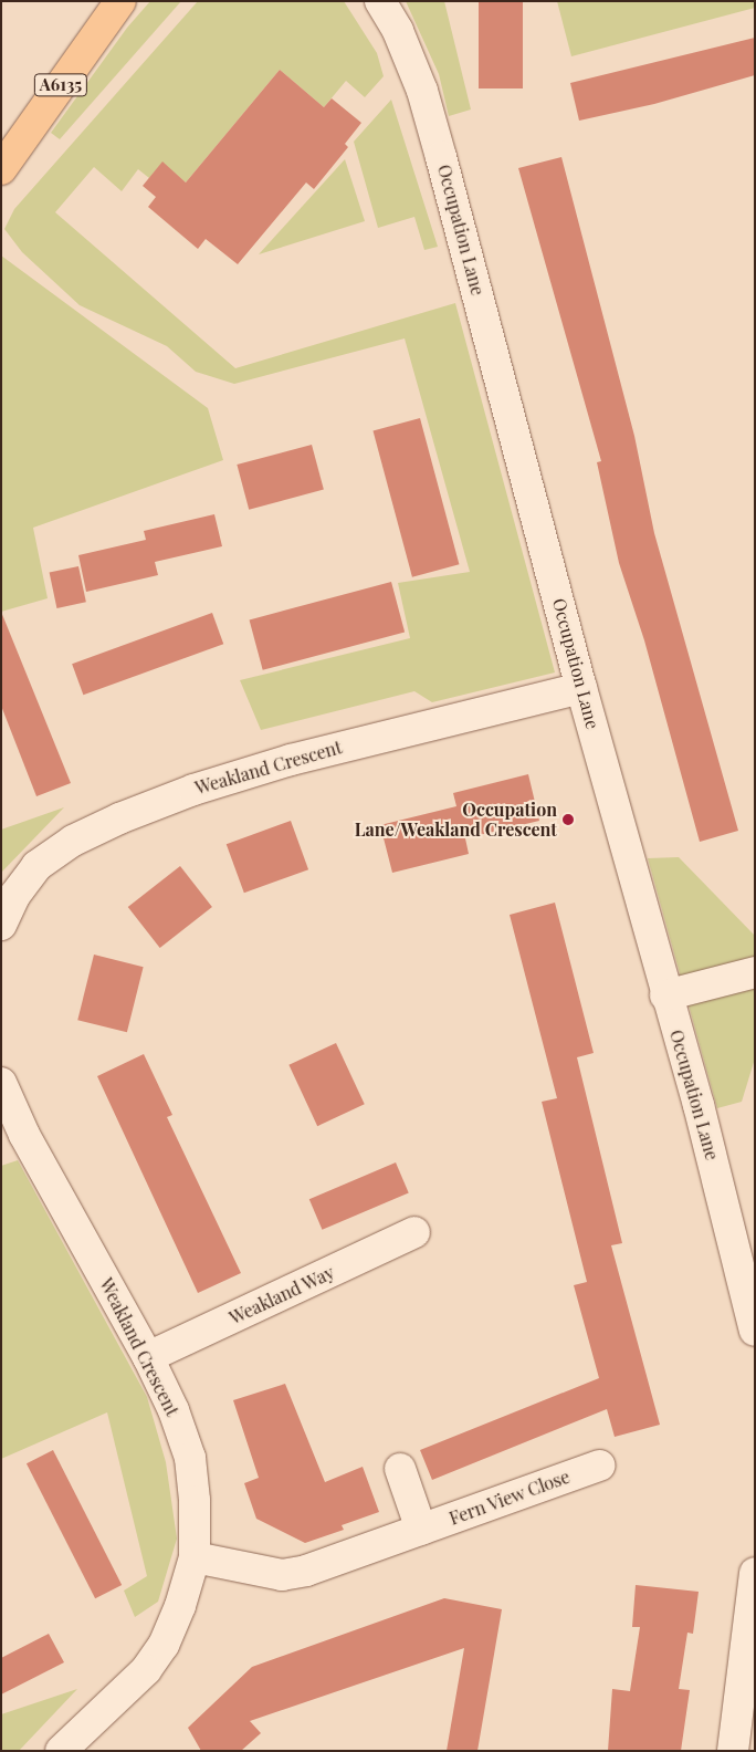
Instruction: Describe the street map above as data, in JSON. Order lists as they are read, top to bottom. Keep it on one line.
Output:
{"streets":{"main road":["A6135"],"street":["Occupation Lane","Weakland Crescent","Weakland Way","Fern View Close"]},"crossings":[["Occupation Lane","Weakland Crescent"],["Weakland Crescent","Weakland Way"],["Weakland Crescent","Fern View Close"]],"places":["Occupation Lane/Weakland Crescent"]}
